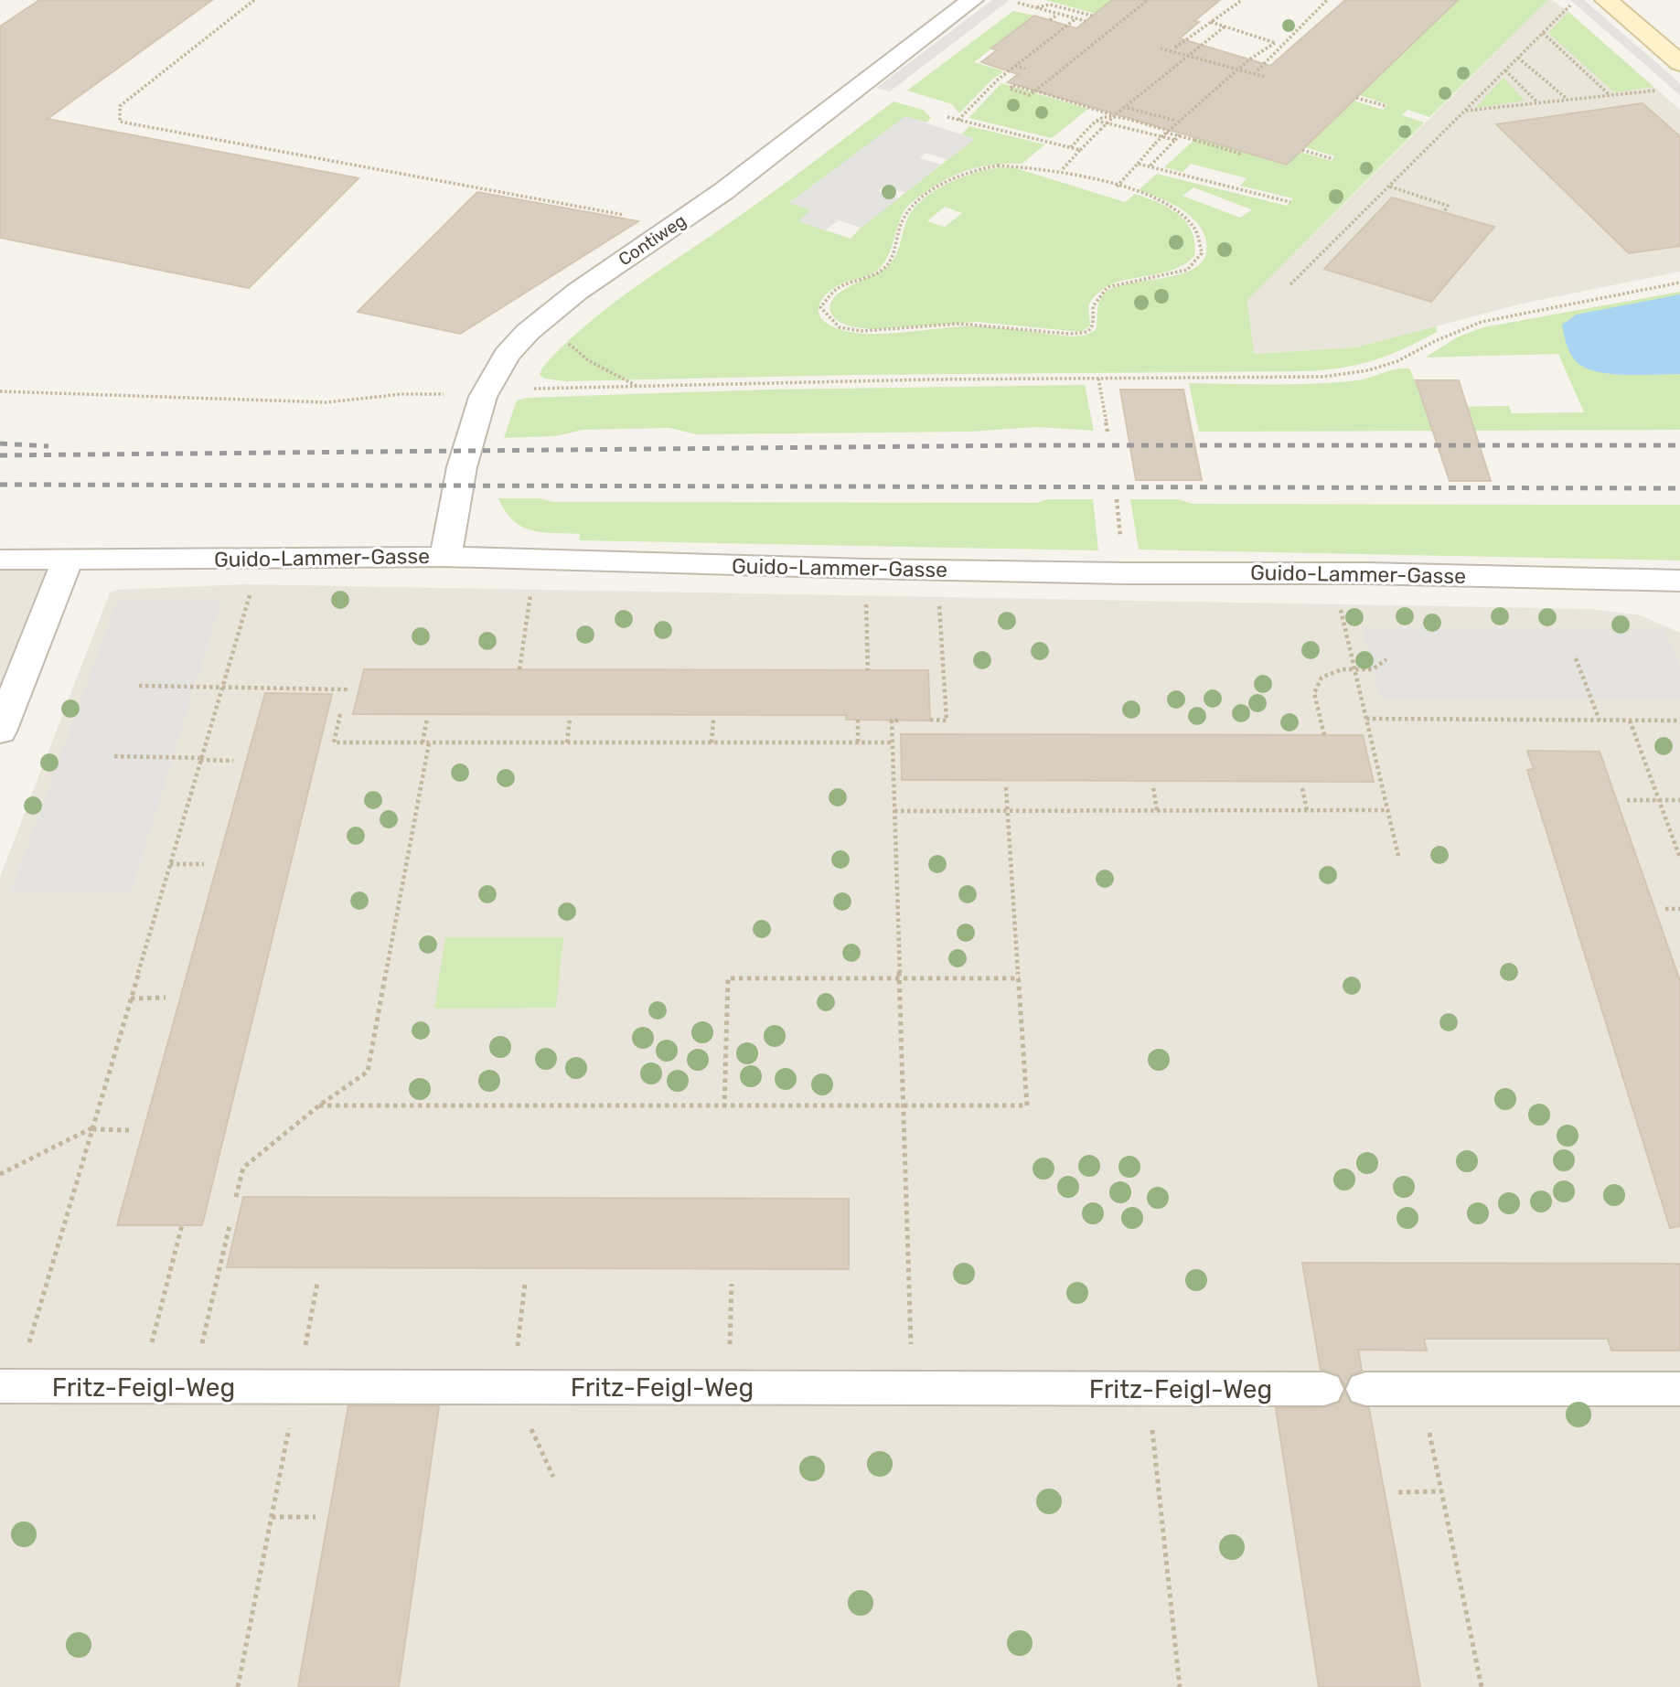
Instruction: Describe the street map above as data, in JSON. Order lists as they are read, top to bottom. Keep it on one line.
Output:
{"streets":{"street":["Contiweg","Guido-Lammer-Gasse"],"lane":["Fritz-Feigl-Weg"]},"crossings":[["Contiweg","Guido-Lammer-Gasse"]]}
